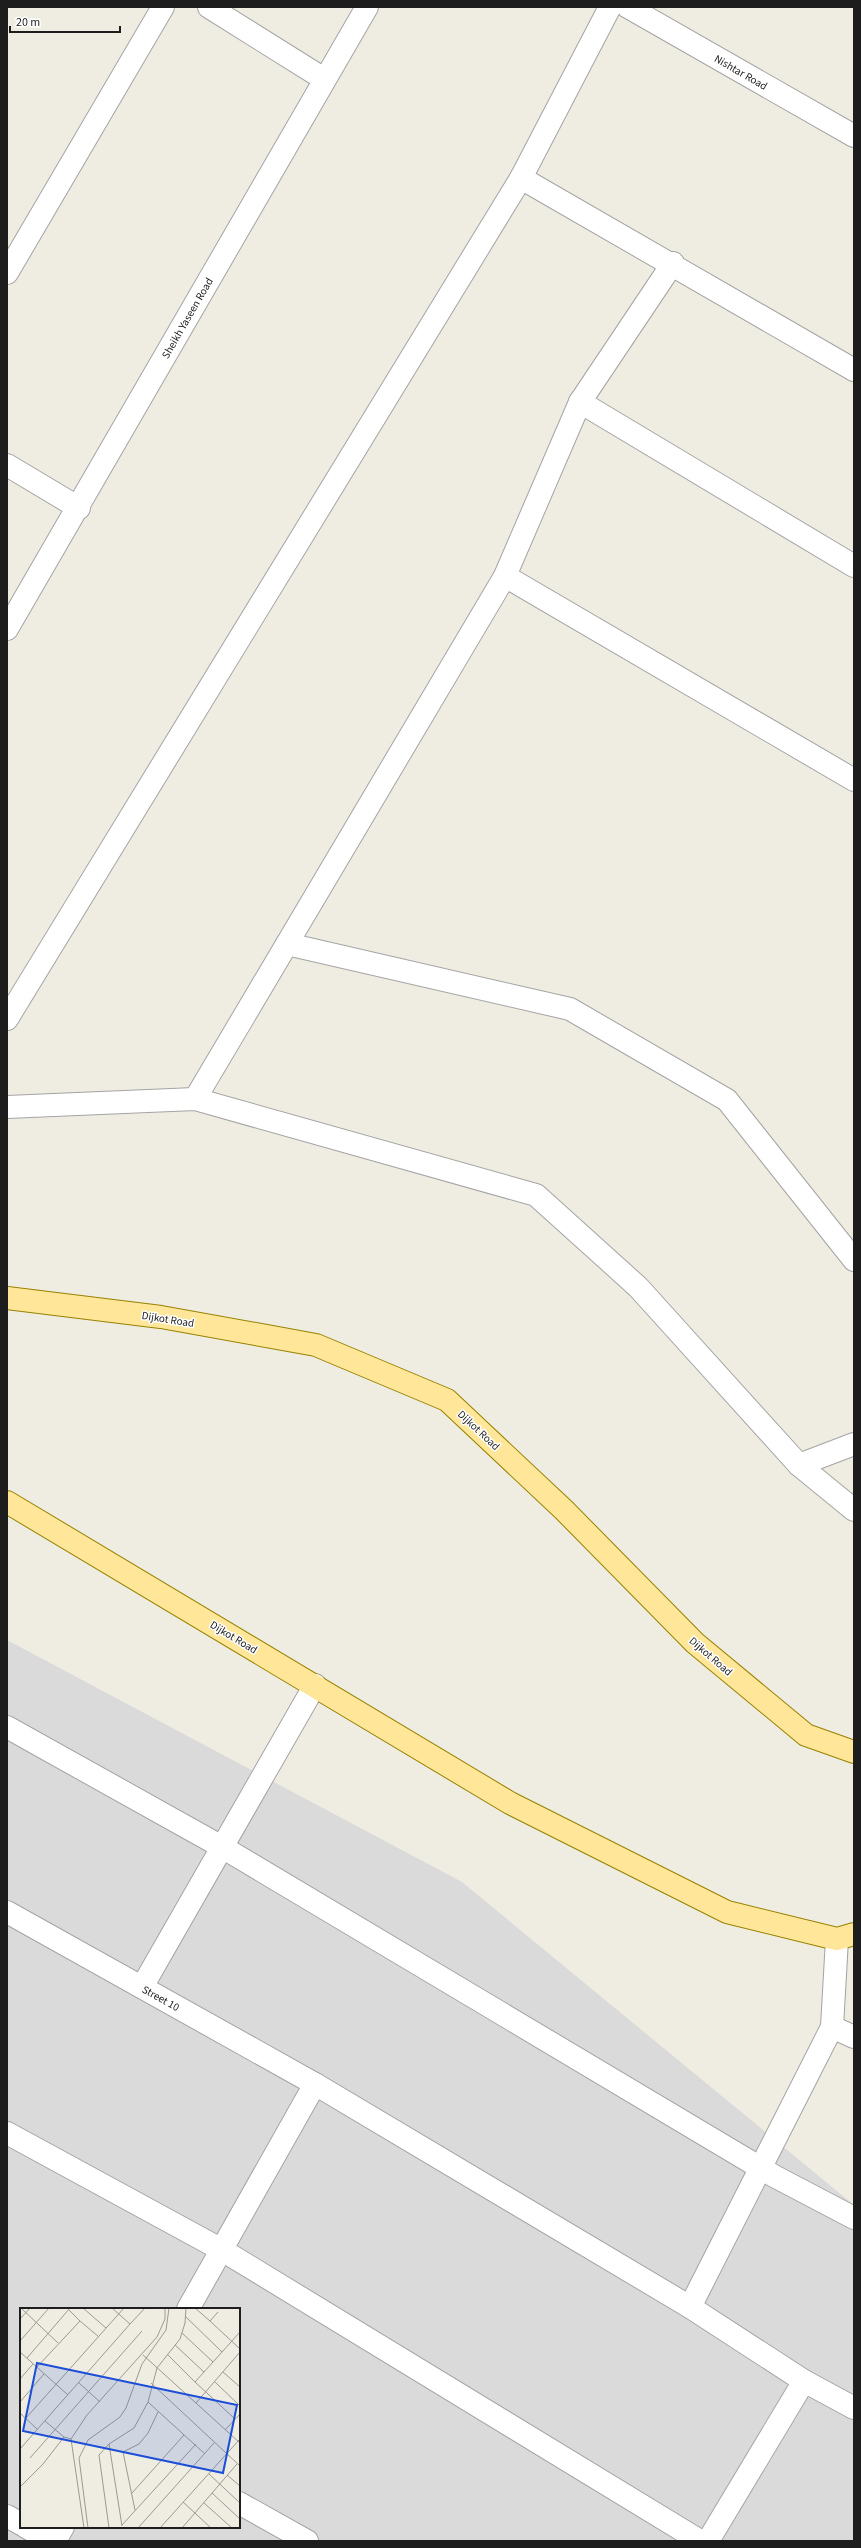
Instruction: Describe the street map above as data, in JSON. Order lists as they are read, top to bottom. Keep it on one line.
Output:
{"streets":{"main road":["Dijkot Road"],"street":["Nishtar Road","Sheikh Yaseen Road","Street 10"]},"scale_bar":"20 m"}
